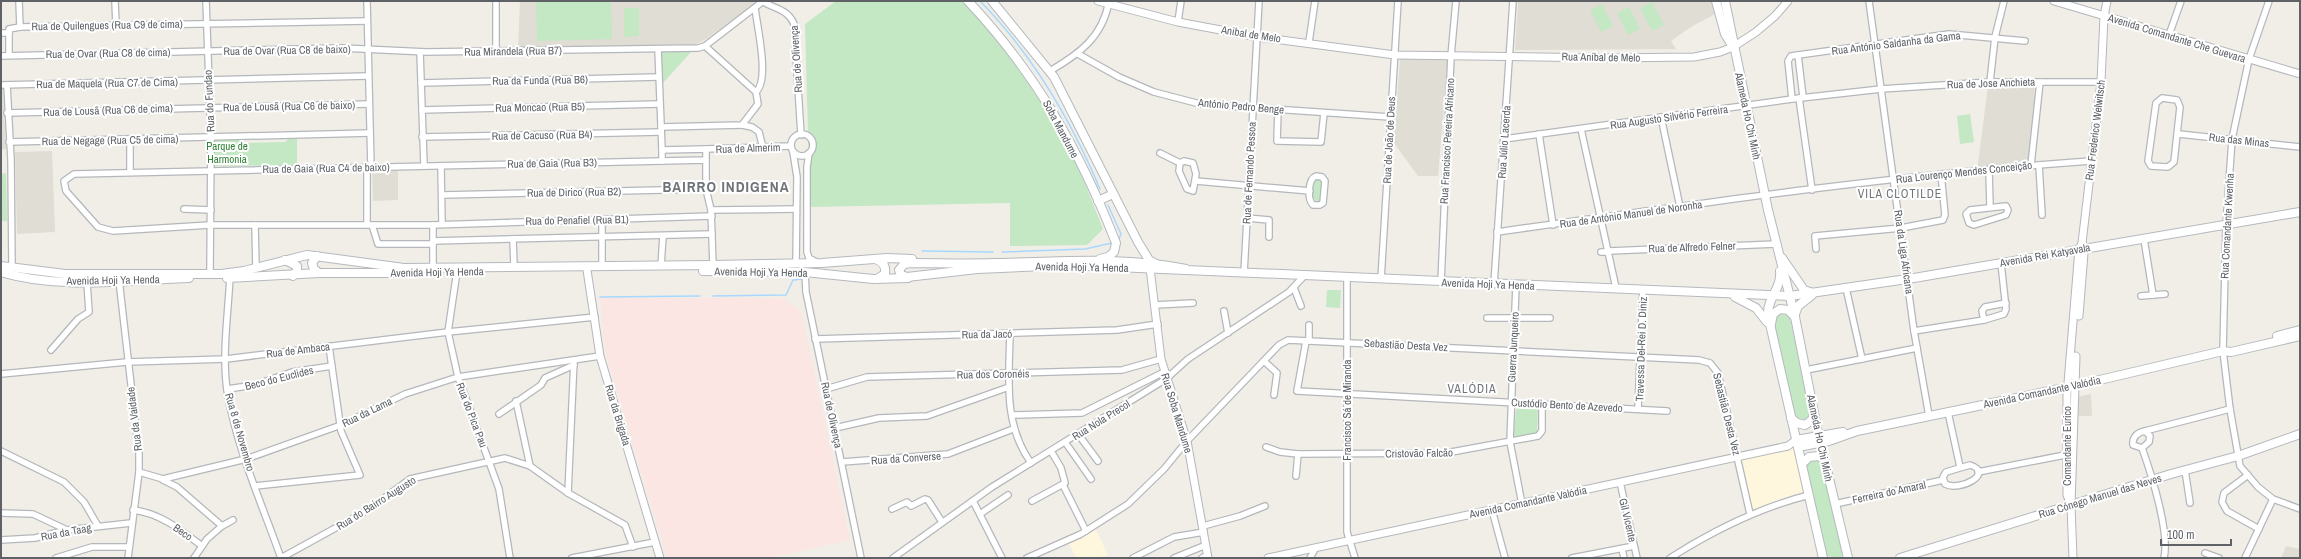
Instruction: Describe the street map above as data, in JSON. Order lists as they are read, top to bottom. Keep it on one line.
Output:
{"streets":{"main road":["Alameda Ho Chi Minh","Soba Mandume","Avenida Rei Katyavala","Avenida Hoji Ya Henda","Avenida Comandante Valódia","Rua Cónego Manuel das Neves"],"street":["Rua de Quilengues (Rua C9 de cima)","Anibal de Melo","Avenida Comandante Che Guevara","Rua António Saldanha da Gama","Rua de Ovar (Rua C8 de baixo)","Rua Mirandela (Rua B7)","Rua de Ovar (Rua C8 de cima)","Rua Aníbal de Melo","Rua de Olivença","Rua da Funda (Rua B6)","Rua de Maquela (Rua C7 de Cima)","Rua de Jose Anchieta","Rua do Fundao","Rua de Lousã (Rua C6 de baixo)","António Pedro Benge","Rua Moncao (Rua B5)","Rua de Lousã (Rua C6 de cima)","Rua Augusto Silvério Ferreira","Rua Frederico Welwitsch","Rua de Cacuso (Rua B4)","Rua de Negage (Rua C5 de cima)","Rua de João de Deus","Rua das Minas","Rua Francisco Pereira Africano","Rua Júlio Lacerda","Rua de Almerim","Rua de Gaia (Rua B3)","Rua de Gaia (Rua C4 de baixo)","Rua Lourenço Mendes Conceição","Rua de Fernando Pessoa","Rua de Dirico (Rua B2)","Rua de António Manuel de Noronha","Rua do Penafiel (Rua B1)","Rua Comandante Kwenha","Rua de Alfredo Felner","Rua da Liga Africana","Rua da Jacó","Sebastião Desta Vez","Guerra Junqueiro","Travessa Del-Rei D. Diniz","Rua de Ambaca","Rua dos Coronéis","Beco do Euclides","Custódio Bento de Azevedo","Francisco Sá de Miranda","Rua da Lama","Rua Soba Mandume","Rua do Pica Pau","Rua da Brigada","Rua da Vaidade","Rua Nola Precol","Rua 8 de Novembro","Comandante Eurico","Cristovão Falcão","Rua da Converse","Ferreira do Amaral","Rua do Bairro Augusto","Gil Vicente","Rua da Taag","Beco"]},"crossings":[["Rua de Quilengues (Rua C9 de cima)","Rua do Fundao"],["Anibal de Melo","Rua Aníbal de Melo"],["Anibal de Melo","Rua de João de Deus"],["Anibal de Melo","Rua de Fernando Pessoa"],["Avenida Comandante Che Guevara","Rua Frederico Welwitsch"],["Avenida Comandante Che Guevara","Rua Comandante Kwenha"],["Rua António Saldanha da Gama","Rua da Liga Africana"],["Rua de Ovar (Rua C8 de baixo)","Rua Mirandela (Rua B7)"],["Rua de Ovar (Rua C8 de baixo)","Rua de Ovar (Rua C8 de cima)"],["Rua de Ovar (Rua C8 de baixo)","Rua do Fundao"],["Rua de Ovar (Rua C8 de cima)","Rua do Fundao"],["Rua Aníbal de Melo","Alameda Ho Chi Minh"],["Rua Aníbal de Melo","Rua de João de Deus"],["Rua Aníbal de Melo","Rua Francisco Pereira Africano"],["Rua Aníbal de Melo","Rua Júlio Lacerda"],["Rua de Olivença","Rua de Almerim"],["Rua de Olivença","Avenida Hoji Ya Henda"],["Rua de Olivença","Rua da Jacó"],["Rua de Olivença","Rua dos Coronéis"],["Rua de Olivença","Rua da Converse"],["Rua de Maquela (Rua C7 de Cima)","Rua do Fundao"],["Rua de Jose Anchieta","Rua Augusto Silvério Ferreira"],["Rua de Jose Anchieta","Rua Frederico Welwitsch"],["Rua de Jose Anchieta","Rua da Liga Africana"],["Rua do Fundao","Rua de Lousã (Rua C6 de baixo)"],["Rua do Fundao","Rua de Lousã (Rua C6 de cima)"],["Rua do Fundao","Rua de Negage (Rua C5 de cima)"],["Rua do Fundao","Rua de Gaia (Rua C4 de baixo)"],["Rua do Fundao","Rua do Penafiel (Rua B1)"],["Rua do Fundao","Avenida Hoji Ya Henda"],["Rua de Lousã (Rua C6 de baixo)","Rua de Lousã (Rua C6 de cima)"],["António Pedro Benge","Rua de João de Deus"],["António Pedro Benge","Rua de Fernando Pessoa"],["Alameda Ho Chi Minh","Rua Augusto Silvério Ferreira"],["Alameda Ho Chi Minh","Rua Lourenço Mendes Conceição"],["Alameda Ho Chi Minh","Rua de António Manuel de Noronha"],["Alameda Ho Chi Minh","Rua de Alfredo Felner"],["Alameda Ho Chi Minh","Avenida Rei Katyavala"],["Alameda Ho Chi Minh","Avenida Hoji Ya Henda"],["Alameda Ho Chi Minh","Avenida Comandante Valódia"],["Alameda Ho Chi Minh","Ferreira do Amaral"],["Rua Augusto Silvério Ferreira","Rua Júlio Lacerda"],["Rua Augusto Silvério Ferreira","Rua da Liga Africana"],["Soba Mandume","Avenida Hoji Ya Henda"],["Rua Frederico Welwitsch","Rua Lourenço Mendes Conceição"],["Rua Frederico Welwitsch","Avenida Rei Katyavala"],["Rua Frederico Welwitsch","Avenida Comandante Valódia"],["Rua Frederico Welwitsch","Comandante Eurico"],["Rua de João de Deus","Avenida Hoji Ya Henda"],["Rua das Minas","Rua Comandante Kwenha"],["Rua Francisco Pereira Africano","Avenida Hoji Ya Henda"],["Rua Júlio Lacerda","Rua de António Manuel de Noronha"],["Rua Júlio Lacerda","Avenida Hoji Ya Henda"],["Rua de Gaia (Rua B3)","Rua de Gaia (Rua C4 de baixo)"],["Rua de Gaia (Rua C4 de baixo)","Rua do Penafiel (Rua B1)"],["Rua Lourenço Mendes Conceição","Rua de António Manuel de Noronha"],["Rua Lourenço Mendes Conceição","Rua da Liga Africana"],["Rua de Fernando Pessoa","Avenida Hoji Ya Henda"],["Rua Comandante Kwenha","Avenida Rei Katyavala"],["Rua Comandante Kwenha","Avenida Comandante Valódia"],["Rua Comandante Kwenha","Rua Cónego Manuel das Neves"],["Rua da Liga Africana","Avenida Rei Katyavala"],["Rua da Liga Africana","Avenida Comandante Valódia"],["Avenida Rei Katyavala","Avenida Hoji Ya Henda"],["Avenida Hoji Ya Henda","Guerra Junqueiro"],["Avenida Hoji Ya Henda","Travessa Del-Rei D. Diniz"],["Avenida Hoji Ya Henda","Francisco Sá de Miranda"],["Avenida Hoji Ya Henda","Rua Soba Mandume"],["Avenida Hoji Ya Henda","Rua do Pica Pau"],["Avenida Hoji Ya Henda","Rua da Brigada"],["Avenida Hoji Ya Henda","Rua da Vaidade"],["Avenida Hoji Ya Henda","Rua Nola Precol"],["Avenida Hoji Ya Henda","Rua 8 de Novembro"],["Rua da Jacó","Rua Soba Mandume"],["Sebastião Desta Vez","Guerra Junqueiro"],["Sebastião Desta Vez","Travessa Del-Rei D. Diniz"],["Sebastião Desta Vez","Avenida Comandante Valódia"],["Sebastião Desta Vez","Custódio Bento de Azevedo"],["Sebastião Desta Vez","Francisco Sá de Miranda"],["Sebastião Desta Vez","Rua Soba Mandume"],["Guerra Junqueiro","Avenida Comandante Valódia"],["Guerra Junqueiro","Custódio Bento de Azevedo"],["Guerra Junqueiro","Cristovão Falcão"],["Travessa Del-Rei D. Diniz","Custódio Bento de Azevedo"],["Rua de Ambaca","Rua do Pica Pau"],["Rua de Ambaca","Rua da Brigada"],["Rua de Ambaca","Rua da Vaidade"],["Rua de Ambaca","Rua 8 de Novembro"],["Rua dos Coronéis","Rua Soba Mandume"],["Beco do Euclides","Rua 8 de Novembro"],["Avenida Comandante Valódia","Francisco Sá de Miranda"],["Avenida Comandante Valódia","Comandante Eurico"],["Avenida Comandante Valódia","Gil Vicente"],["Custódio Bento de Azevedo","Francisco Sá de Miranda"],["Custódio Bento de Azevedo","Cristovão Falcão"],["Francisco Sá de Miranda","Cristovão Falcão"],["Rua da Lama","Rua do Pica Pau"],["Rua da Lama","Rua da Brigada"],["Rua da Lama","Rua da Vaidade"],["Rua da Lama","Rua 8 de Novembro"],["Rua Soba Mandume","Rua Nola Precol"],["Rua do Pica Pau","Rua do Bairro Augusto"],["Rua da Vaidade","Rua da Taag"],["Rua da Vaidade","Beco"],["Rua 8 de Novembro","Rua do Bairro Augusto"],["Comandante Eurico","Rua Cónego Manuel das Neves"]],"districts":["BAIRRO INDIGENA","VILA CLOTILDE","VALÓDIA"],"parks":["Parque de Harmonia"],"scale_bar":"100 m"}
